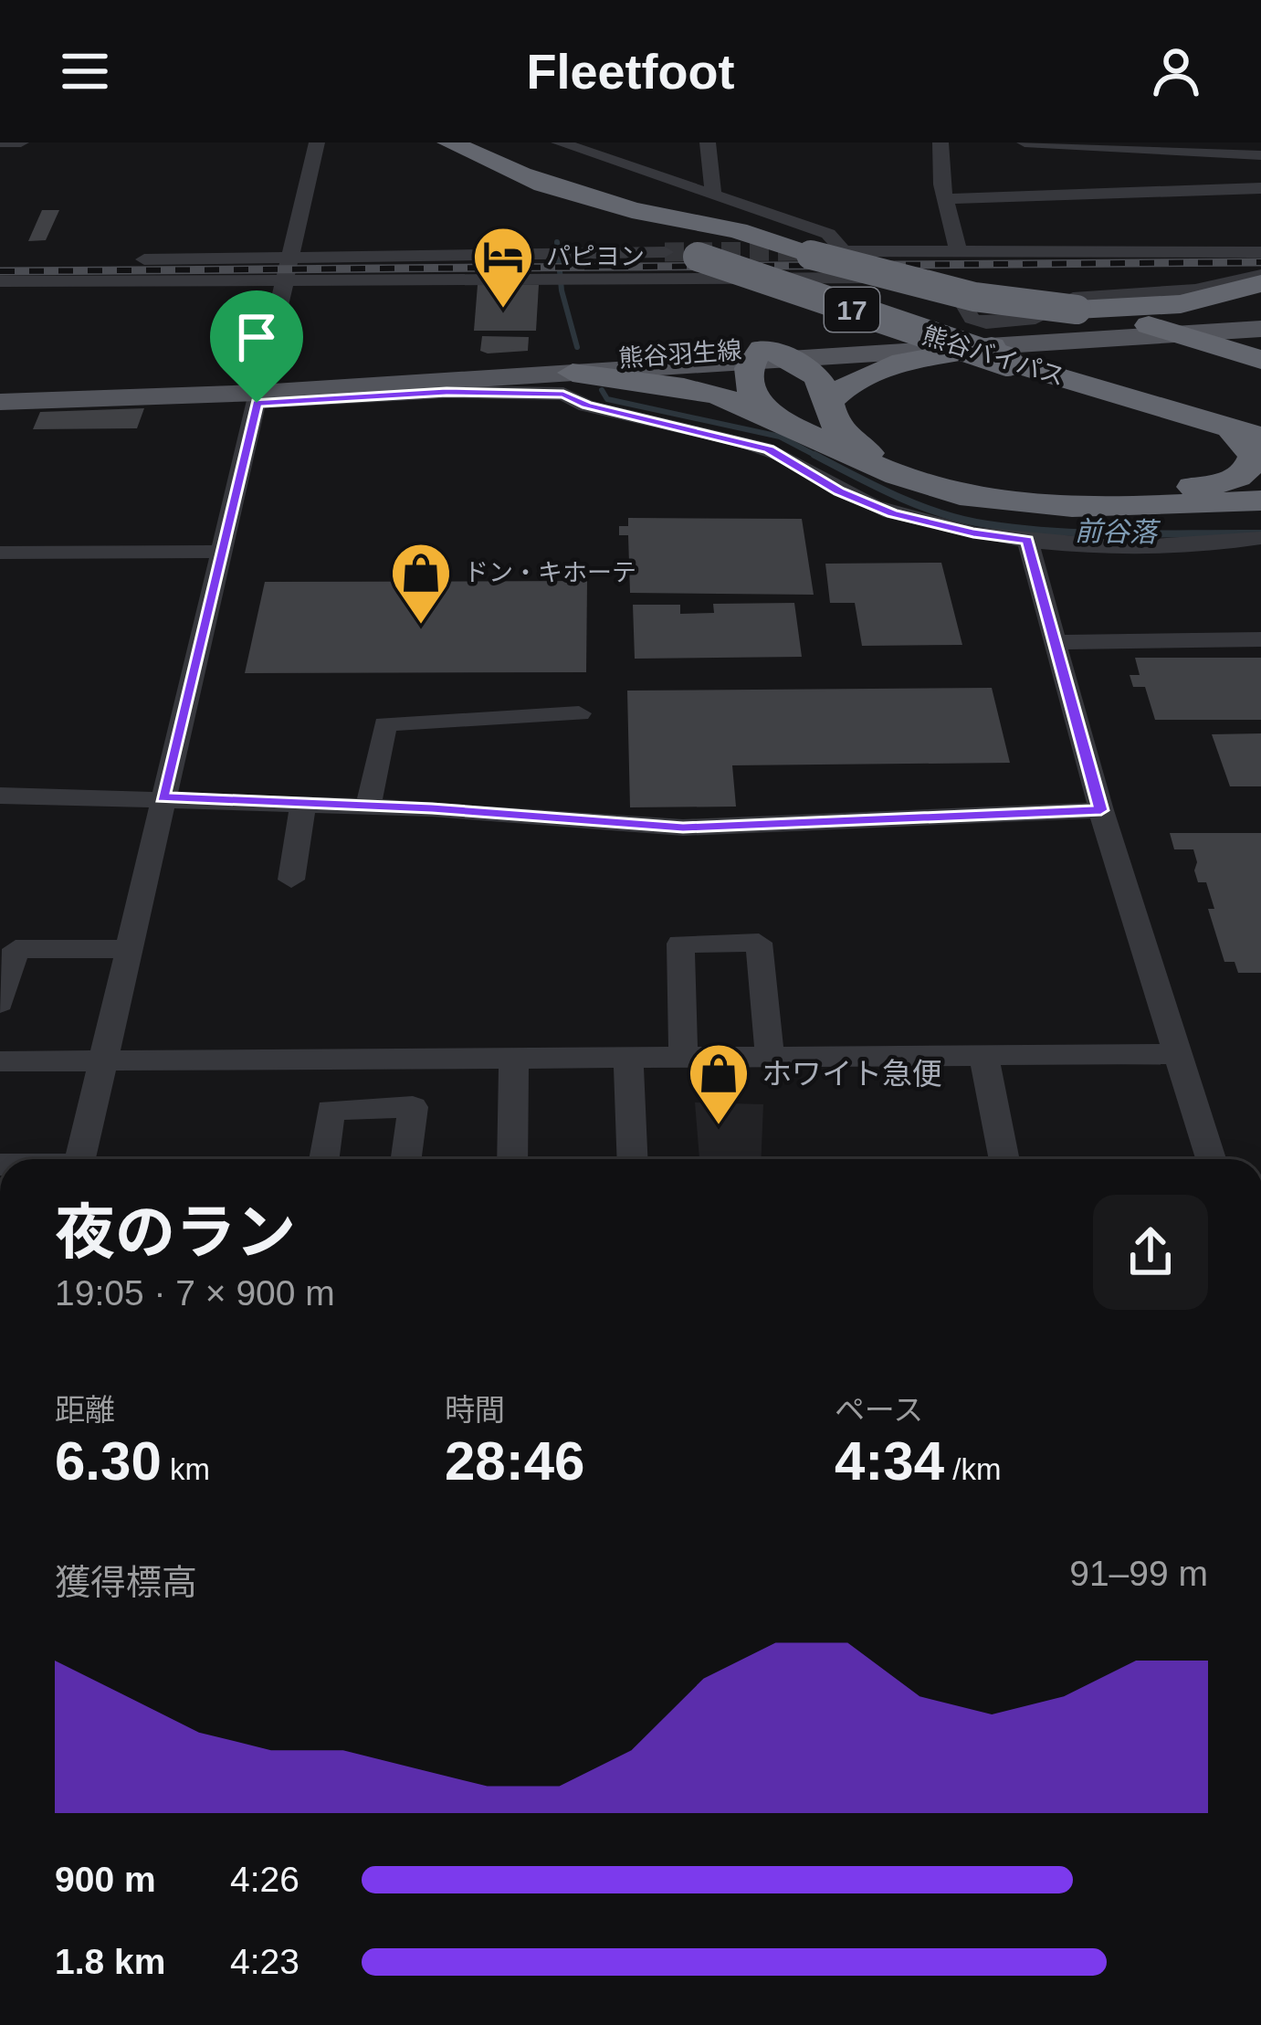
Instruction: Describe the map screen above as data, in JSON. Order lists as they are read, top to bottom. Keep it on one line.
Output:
{"streets":{"highway":["17","熊谷バイパス"],"main road":["熊谷羽生線"]},"crossings":[["熊谷羽生線","熊谷バイパス"]],"water":["前谷落"],"places":{"hotel":["パピヨン"],"shop":["ドン・キホーテ","ホワイト急便"]},"page":{"header":"Fleetfoot","heading":["夜のラン","19:05 · 7 × 900 m"],"stats":[["距離","6.30 km"],["時間","28:46"],["ペース","4:34 /km"]],"chart":["獲得標高","91–99 m"],"list":[{"name":"900 m","note":"4:26"},{"name":"1.8 km","note":"4:23"}]}}
